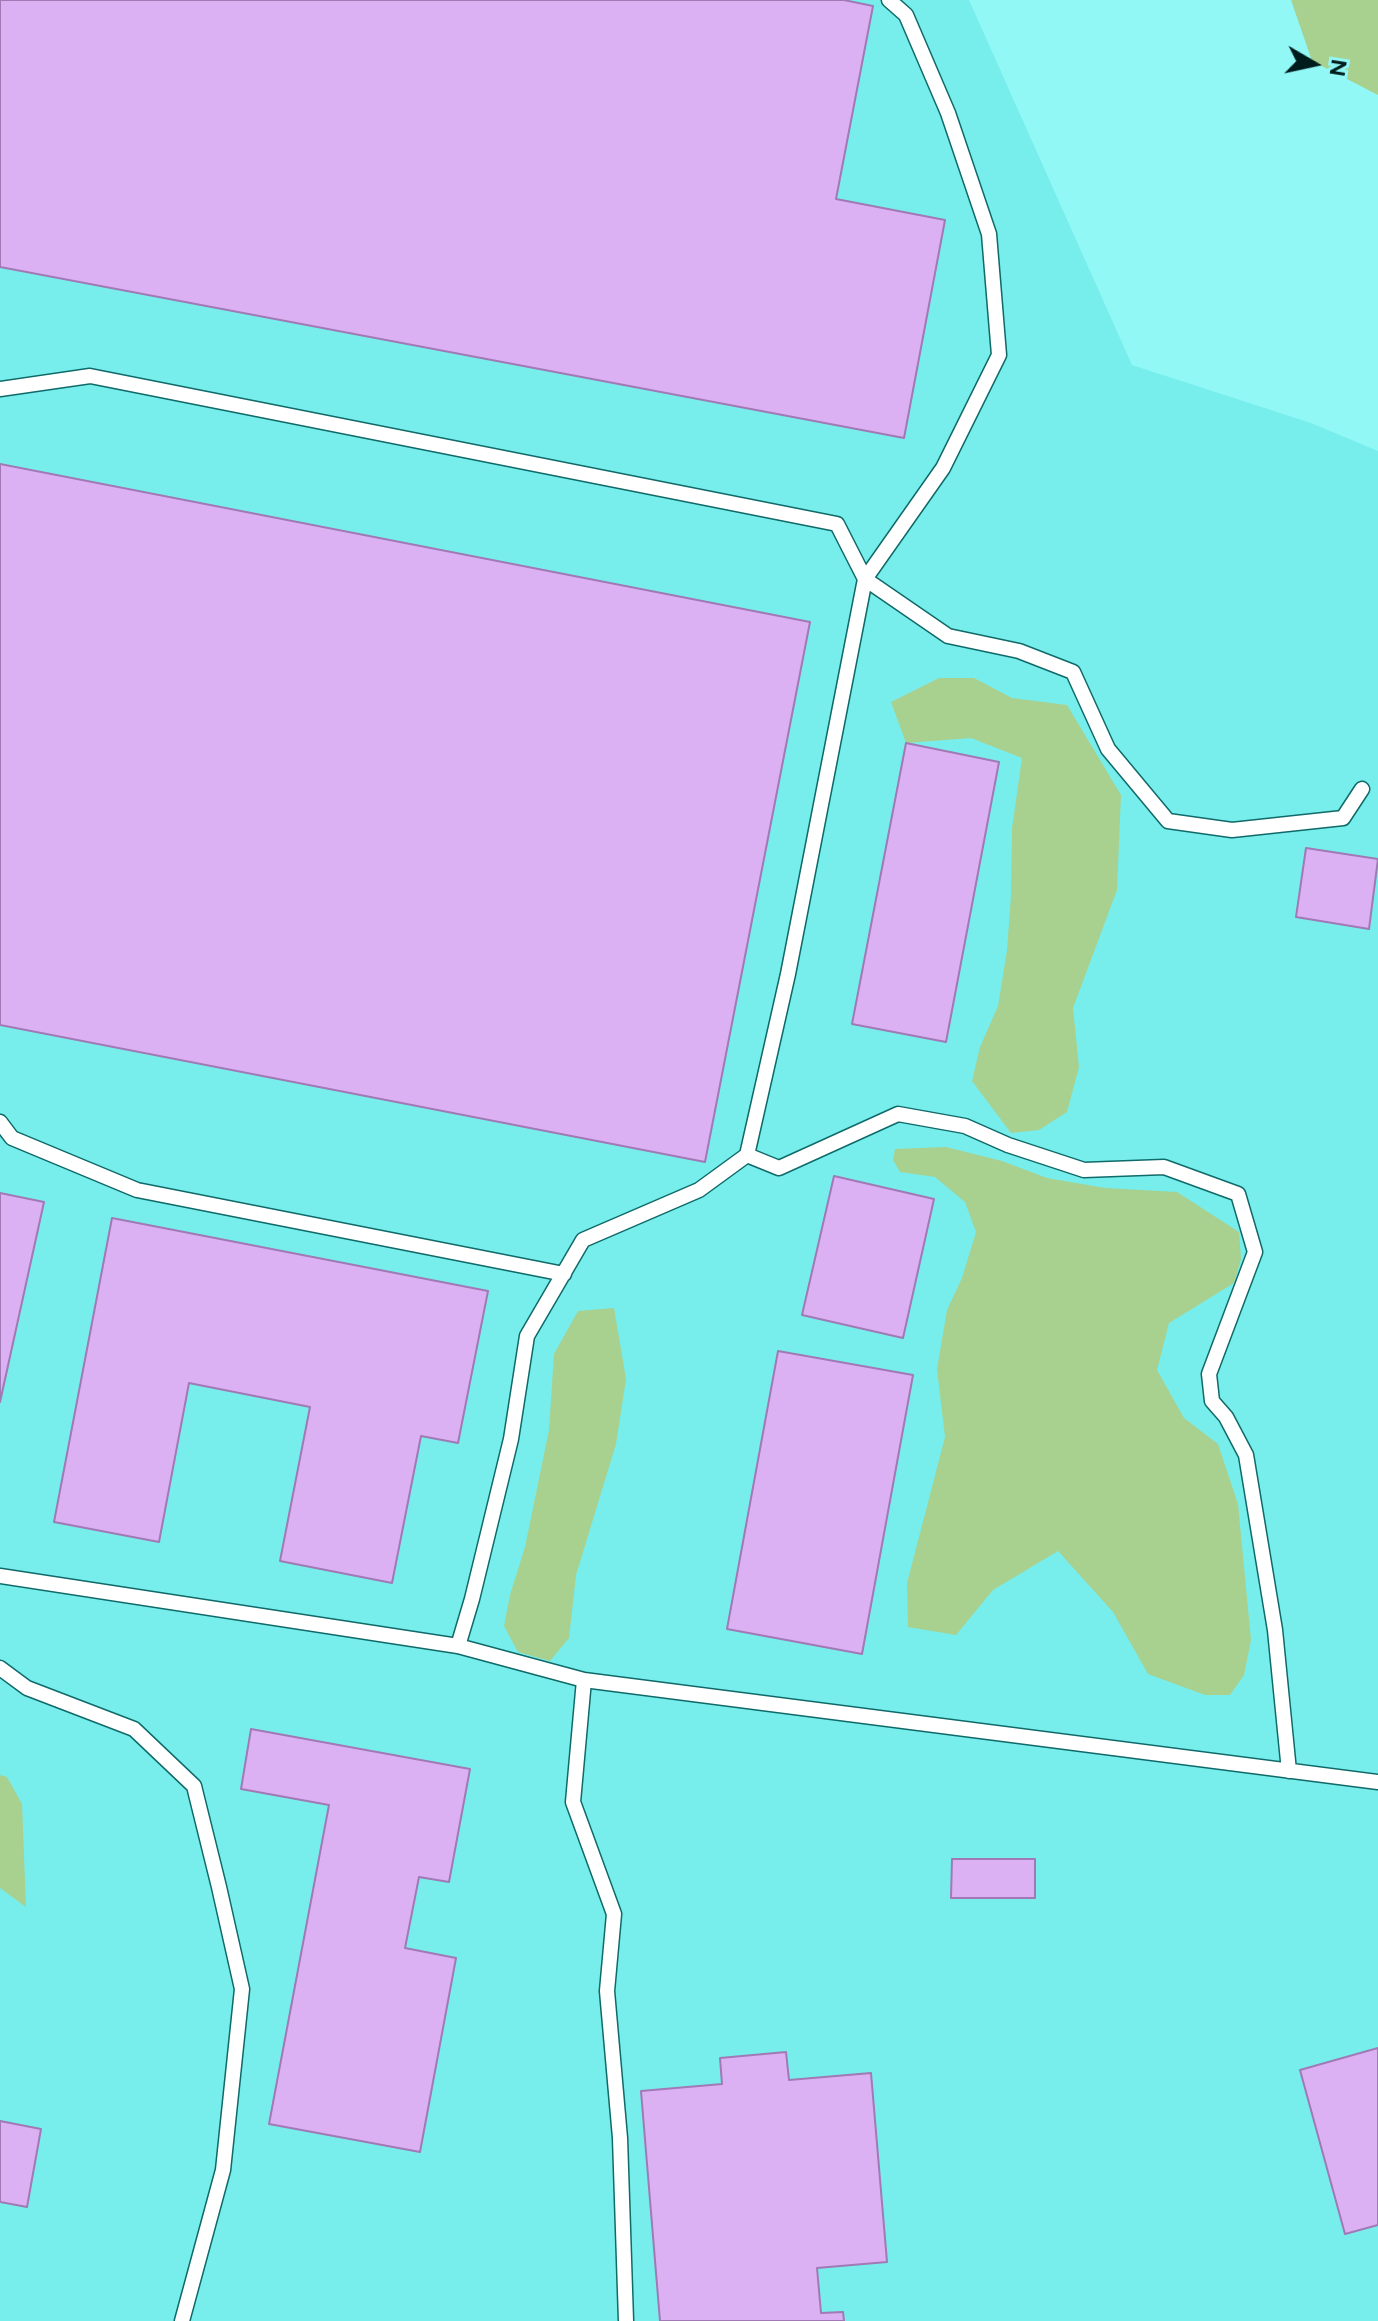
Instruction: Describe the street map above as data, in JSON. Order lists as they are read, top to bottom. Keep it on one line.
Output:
{"north":"right"}
